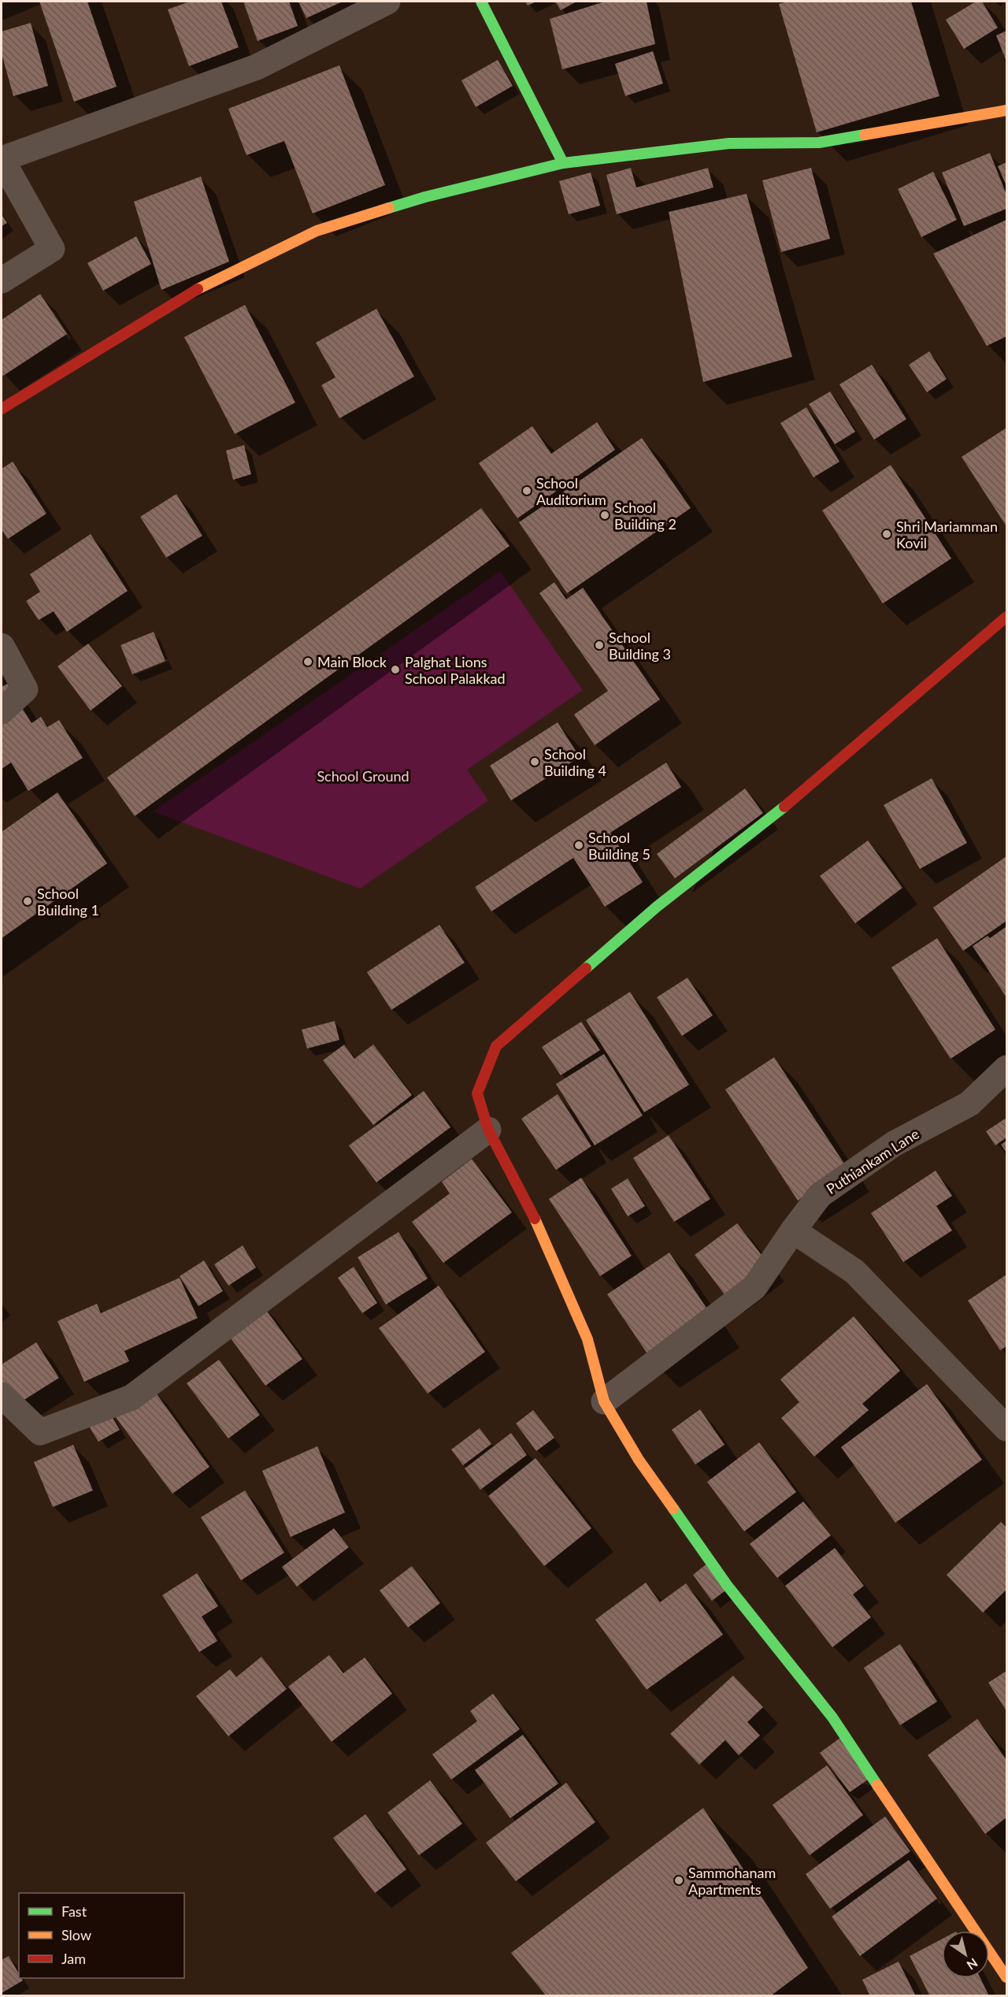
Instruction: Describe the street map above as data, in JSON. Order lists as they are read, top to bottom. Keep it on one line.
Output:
{"streets":{"street":["Puthiankam Lane"]},"parks":["School Ground"],"places":["School Auditorium","School Building 2","Shri Mariamman Kovil","School Building 3","Main Block","Palghat Lions School Palakkad","School Building 4","School Building 5","School Building 1","Sammohanam Apartments"],"legend":["Fast","Slow","Jam"],"north":"bottom right"}
